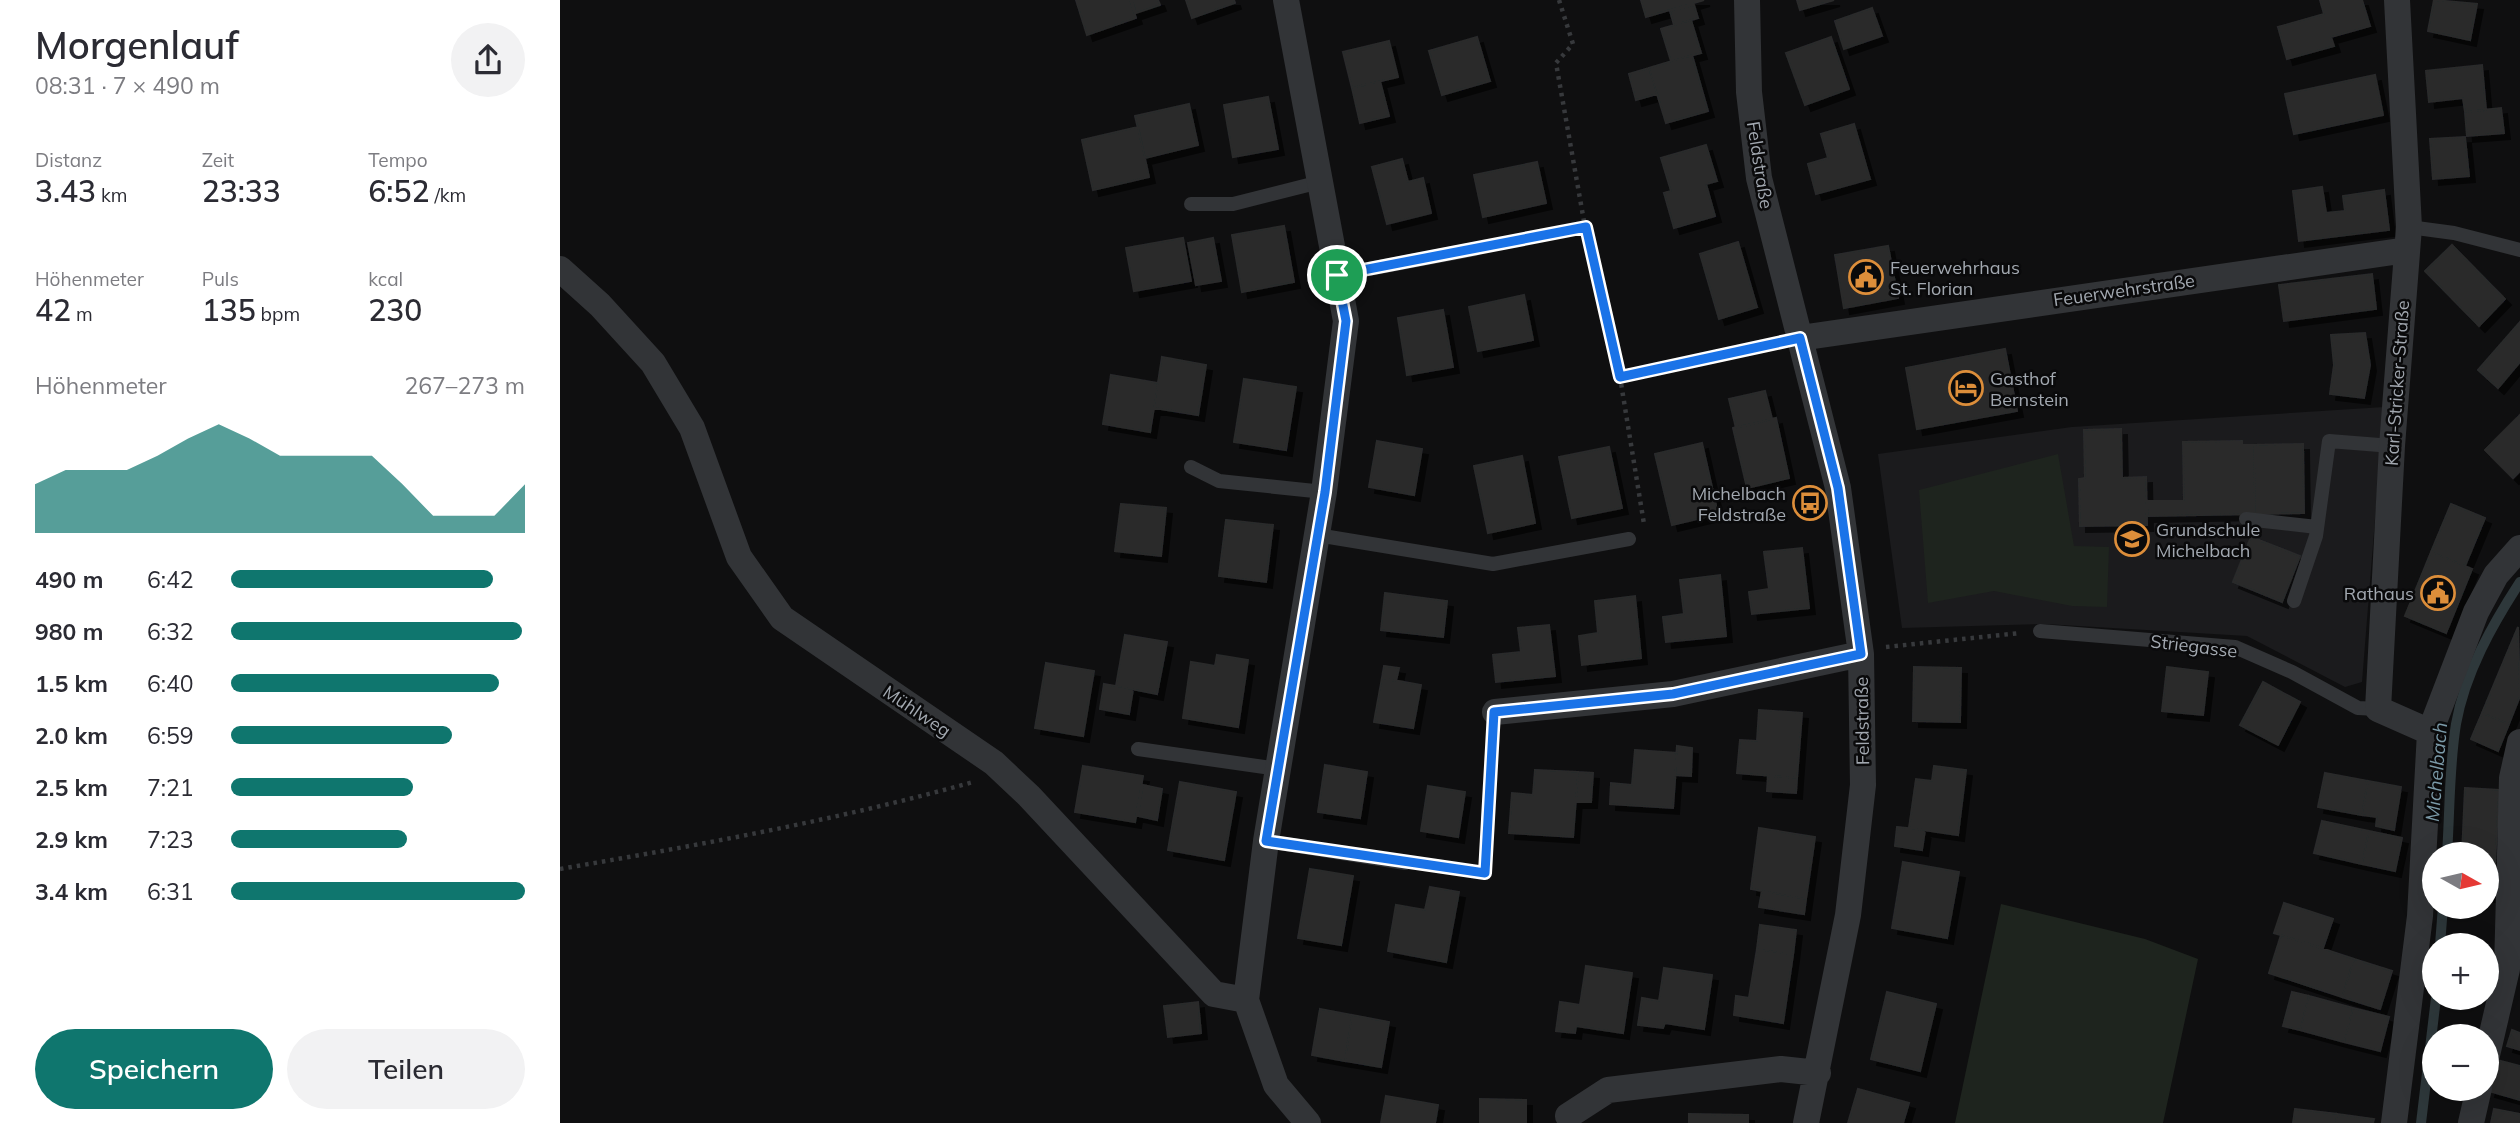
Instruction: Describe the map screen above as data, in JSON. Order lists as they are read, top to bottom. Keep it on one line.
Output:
{"streets":{"street":["Feldstraße","Feuerwehrstraße","Karl-Stricker-Straße","Mühlweg"],"lane":["Striegasse"]},"crossings":[["Feldstraße","Feuerwehrstraße"],["Feuerwehrstraße","Karl-Stricker-Straße"],["Karl-Stricker-Straße","Striegasse"]],"water":["Michelbach"],"places":{"public building":["Feuerwehrhaus St. Florian","Rathaus"],"hotel":["Gasthof Bernstein"],"bus stop":["Michelbach Feldstraße"],"school or university":["Grundschule Michelbach"]},"north":"right","page":{"heading":["Morgenlauf","08:31 · 7 × 490 m"],"stats":[["Distanz","3.43 km"],["Zeit","23:33"],["Tempo","6:52 /km"],["Höhenmeter","42 m"],["Puls","135 bpm"],["kcal","230"]],"chart":["Höhenmeter","267–273 m"],"list":[{"name":"490 m","note":"6:42"},{"name":"980 m","note":"6:32"},{"name":"1.5 km","note":"6:40"},{"name":"2.0 km","note":"6:59"},{"name":"2.5 km","note":"7:21"},{"name":"2.9 km","note":"7:23"},{"name":"3.4 km","note":"6:31"}],"map_buttons":["+","−"],"buttons":["Speichern","Teilen"]}}
